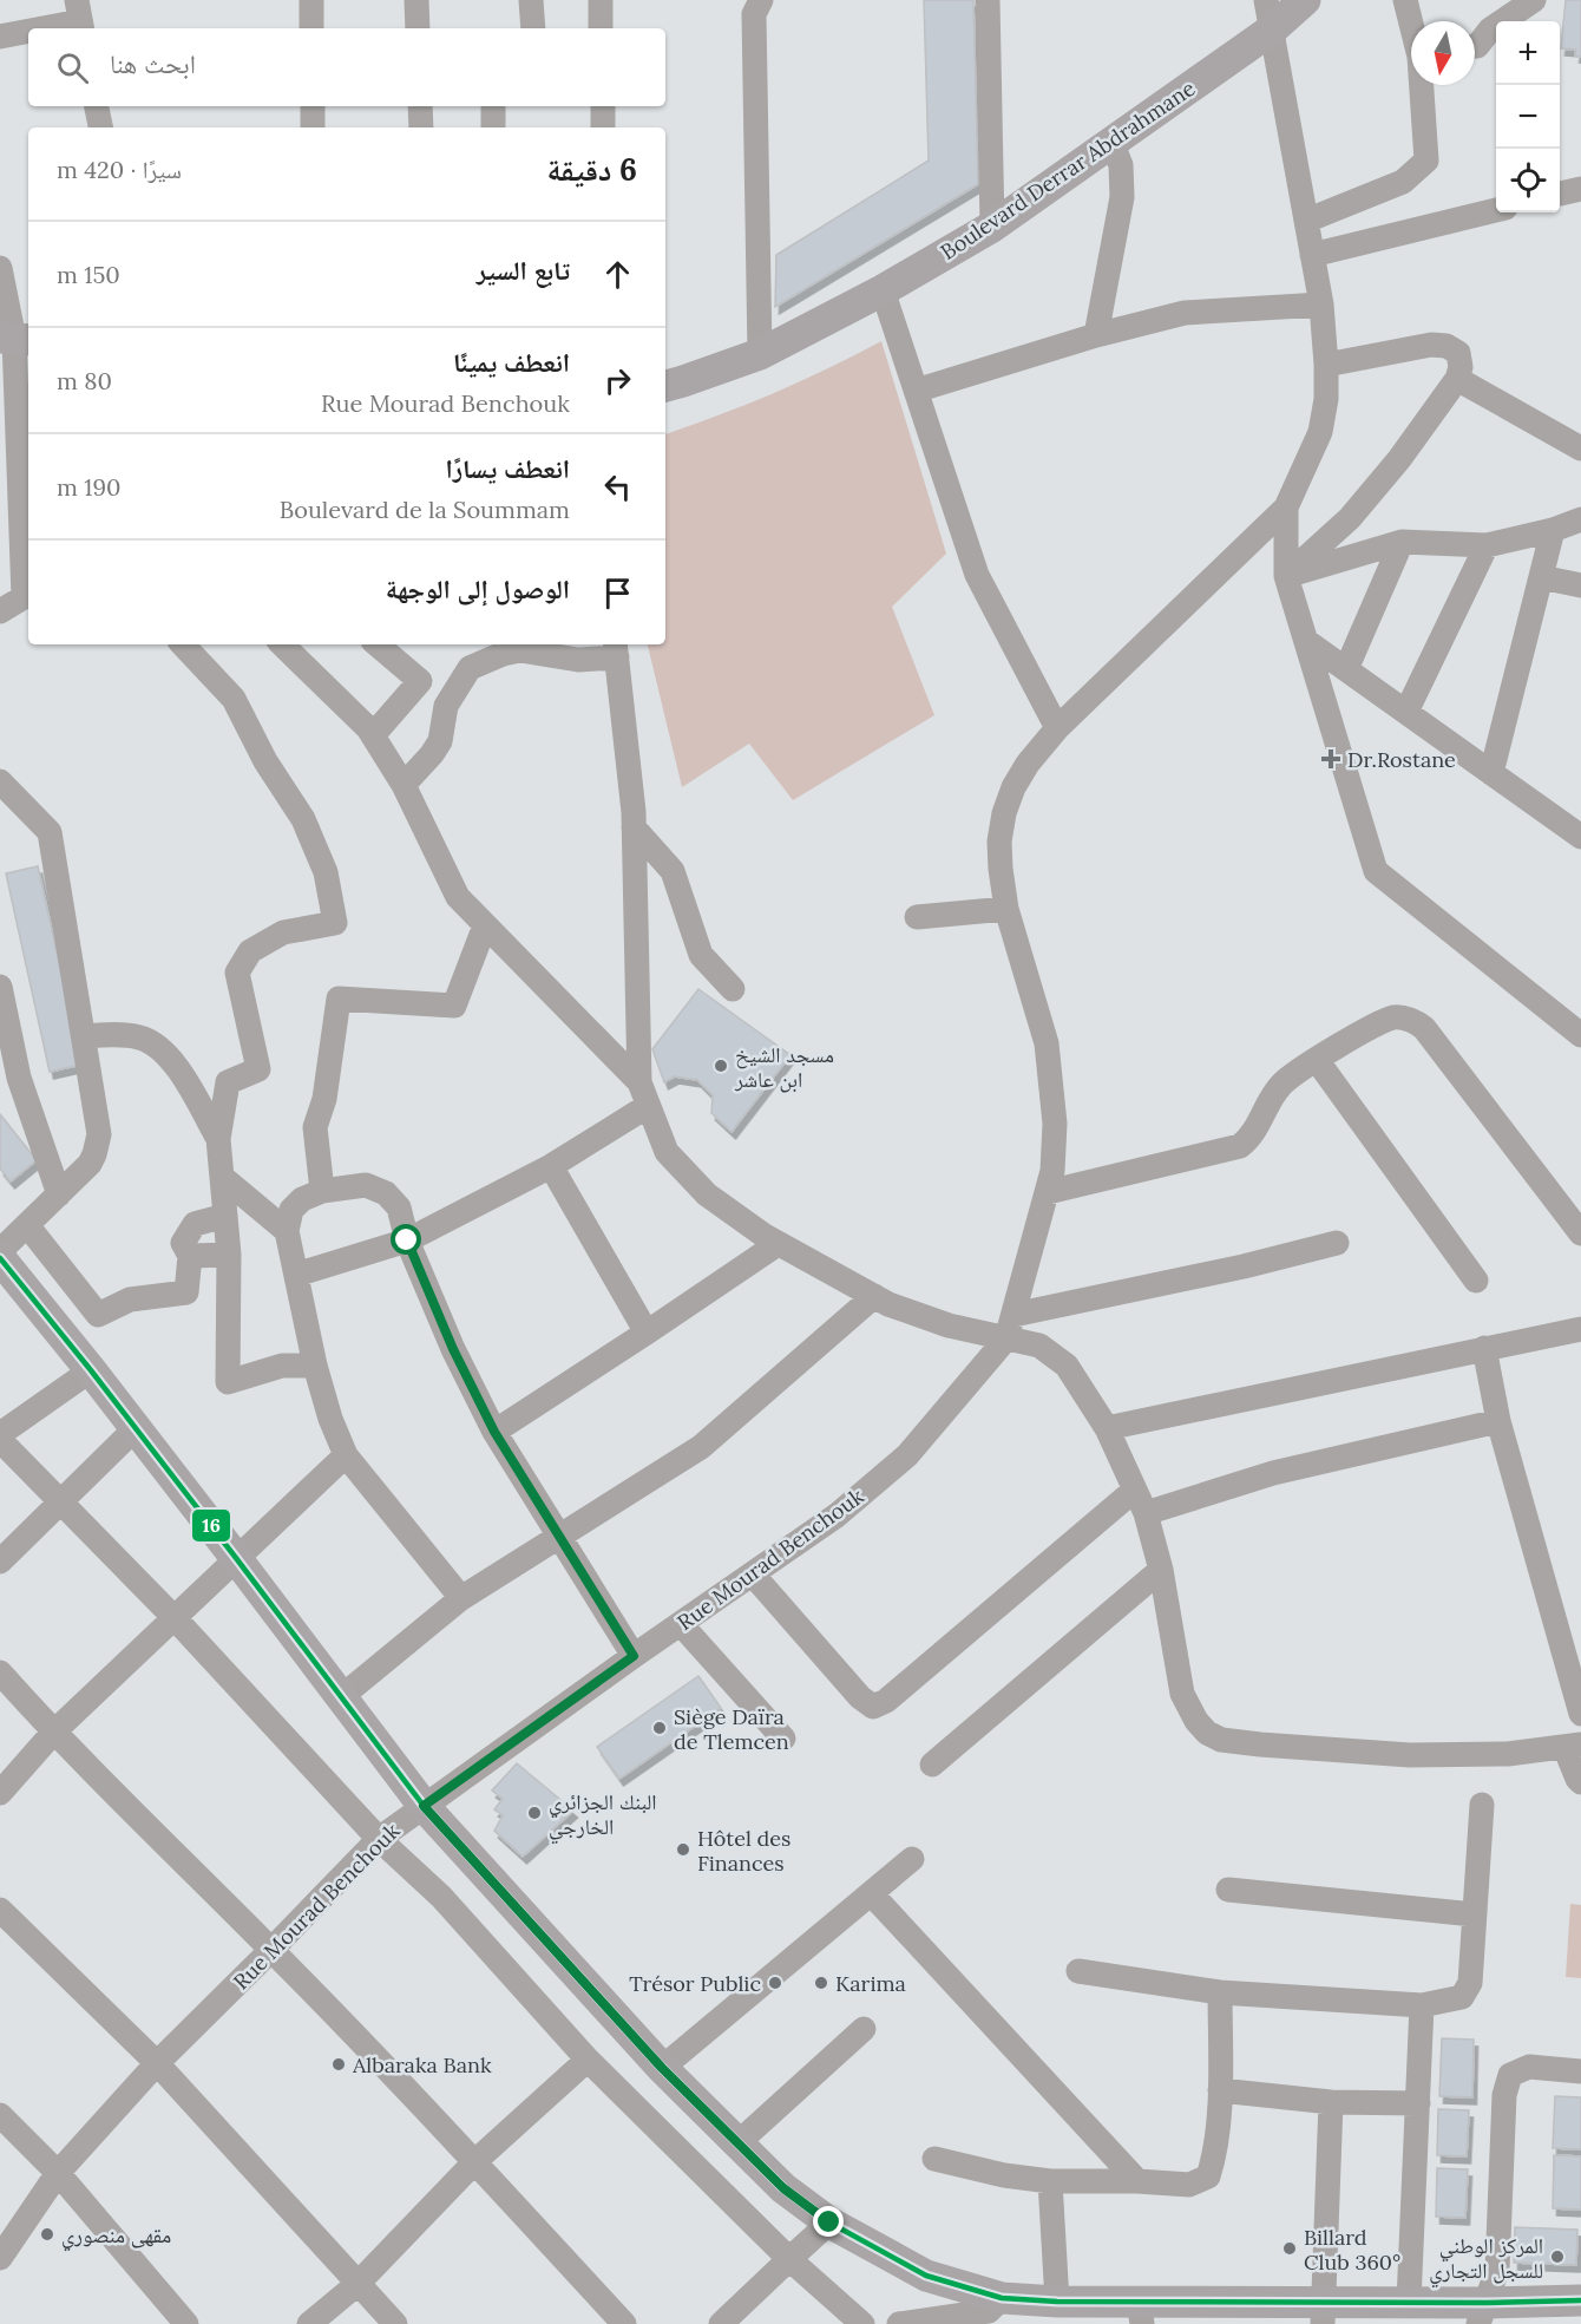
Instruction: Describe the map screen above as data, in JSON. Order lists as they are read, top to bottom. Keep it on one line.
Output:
{"streets":{"main road":["Boulevard Derrar Abdrahmane"],"street":["Rue Mourad Benchouk"]},"places":{"health":["Dr.Rostane"],"other":["مسجد الشيخ ابن عاشر","Siège Daïra de Tlemcen","البنك الجزائري الخارجي","Hôtel des Finances","Trésor Public","Karima","Albaraka Bank","مقهى منصوري","Billard Club 360°","المركز الوطني للسجل التجاري"]},"lines":["transit line 16"],"north":"bottom","page":{"map_buttons":["+","−"],"search":"ابحث هنا","heading":["6 دقيقة","سيرًا · 420 m"],"list":[["تابع السير","150 m"],["انعطف يمينًا","Rue Mourad Benchouk","80 m"],["انعطف يسارًا","Boulevard de la Soummam","190 m"],"الوصول إلى الوجهة"]}}
